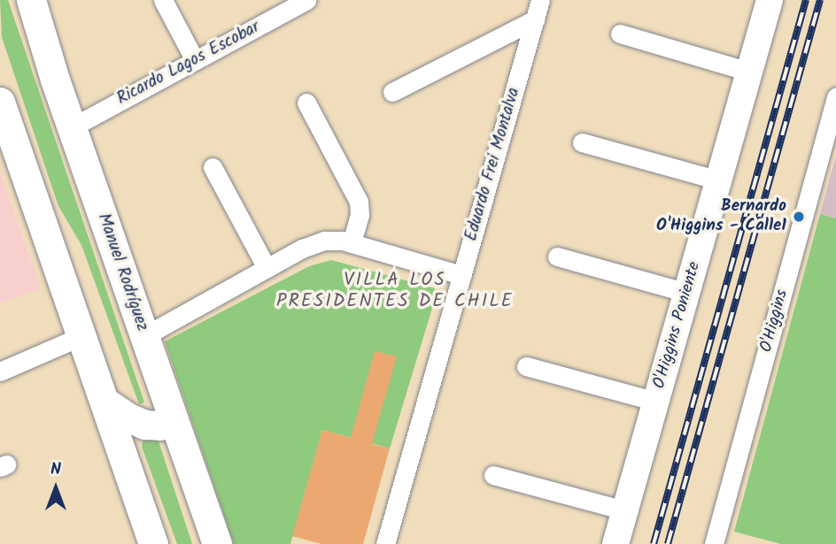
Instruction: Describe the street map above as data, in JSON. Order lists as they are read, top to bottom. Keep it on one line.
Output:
{"streets":{"main road":["Manuel Rodríguez"],"street":["Ricardo Lagos Escobar","Eduardo Frei Montalva","O'Higgins","O'Higgins Poniente"]},"crossings":[["Ricardo Lagos Escobar","Manuel Rodríguez"]],"districts":["VILLA LOS PRESIDENTES DE CHILE"],"places":["Bernardo O'Higgins - Calle1"],"north":"top"}
